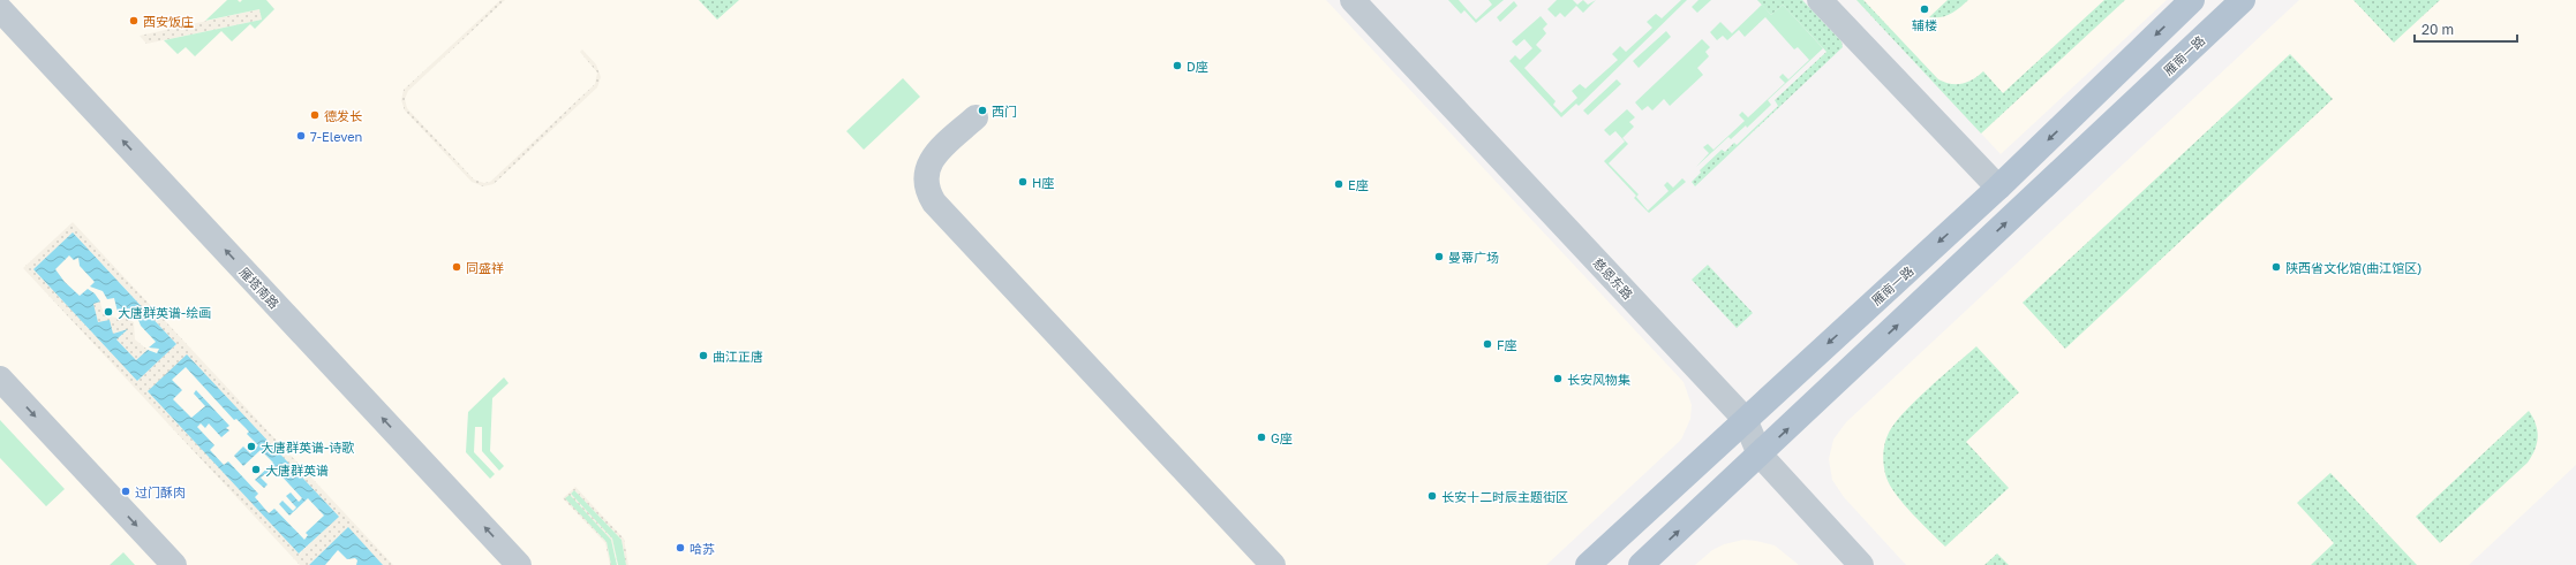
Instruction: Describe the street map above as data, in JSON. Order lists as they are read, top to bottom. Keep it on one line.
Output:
{"streets":{"main road":["雁南一路"],"street":["慈恩东路","雁塔南路"]},"crossings":[["雁南一路","慈恩东路"]],"one_way":["雁塔南路"],"places":["辅楼","西安饭庄","D座","西门","德发长","7-Eleven","H座","E座","曼蒂广场","同盛祥","陕西省文化馆(曲江馆区)","大唐群英谱-绘画","F座","曲江正唐","长安风物集","G座","大唐群英谱-诗歌","大唐群英谱","过门酥肉","长安十二时辰主题街区","哈苏"],"scale_bar":"20 m"}
